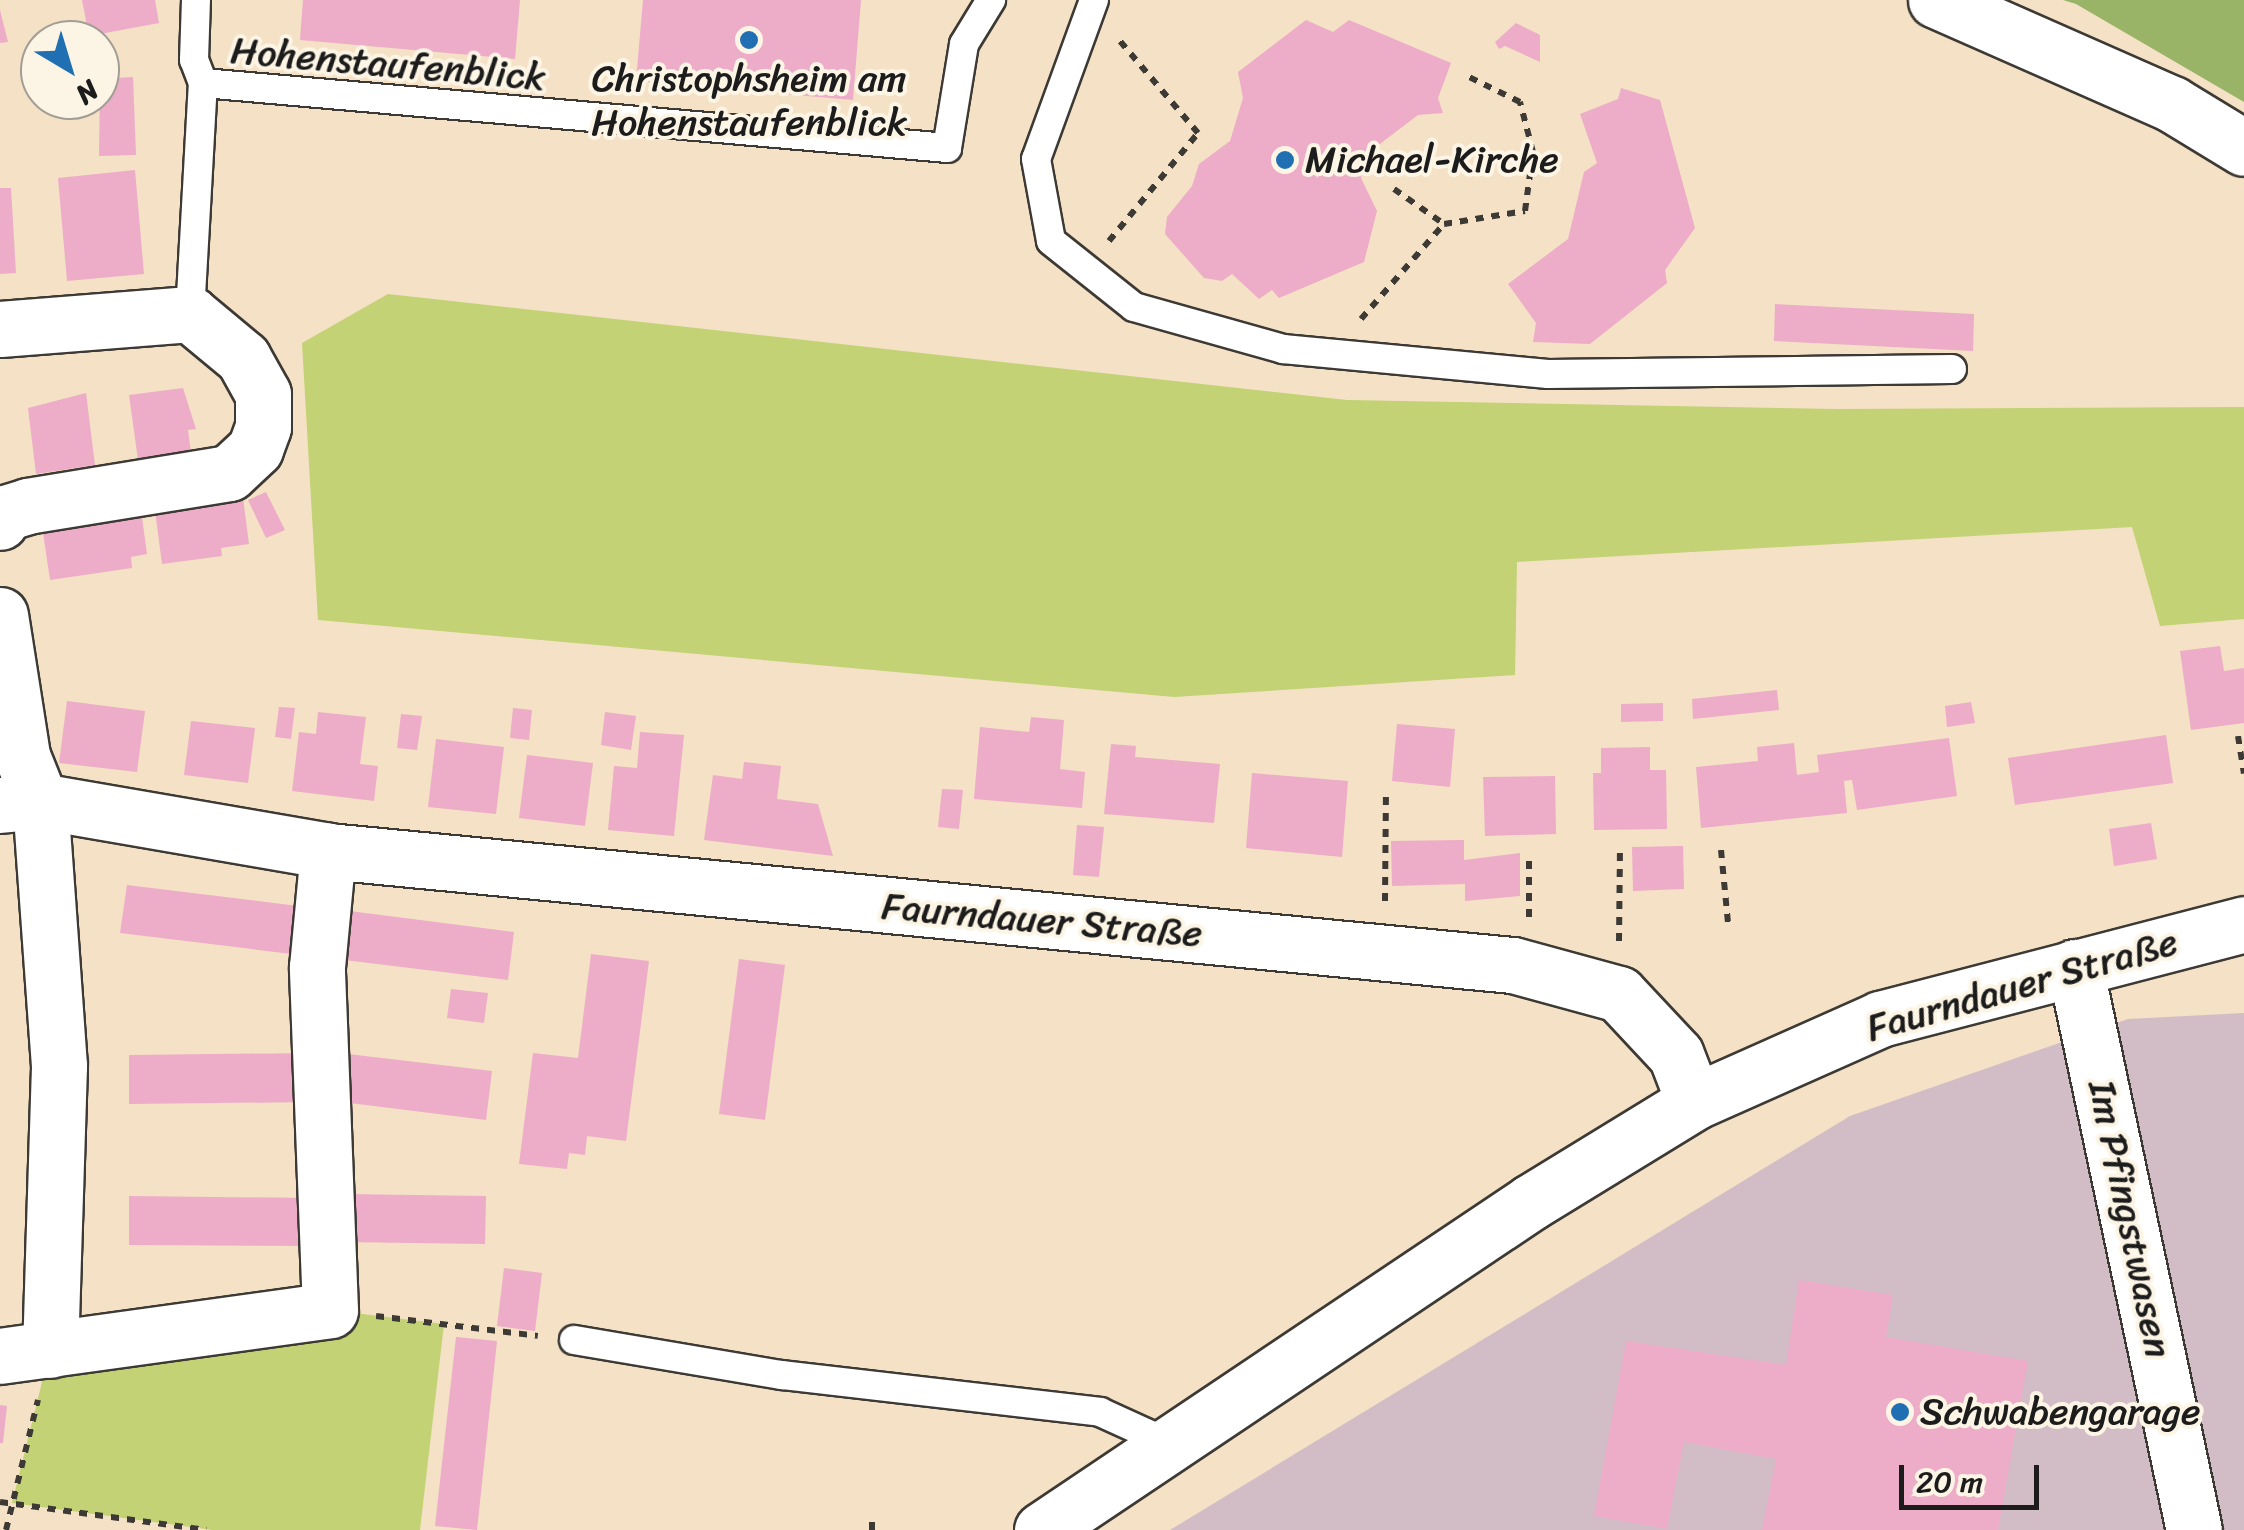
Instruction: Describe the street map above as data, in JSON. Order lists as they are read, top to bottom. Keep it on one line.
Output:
{"streets":{"street":["Faurndauer Straße","Im Pfingstwasen"],"lane":["Hohenstaufenblick"]},"crossings":[["Faurndauer Straße","Im Pfingstwasen"]],"places":["Christophsheim am Hohenstaufenblick","Michael-Kirche","Schwabengarage"],"scale_bar":"20 m","north":"bottom right"}
